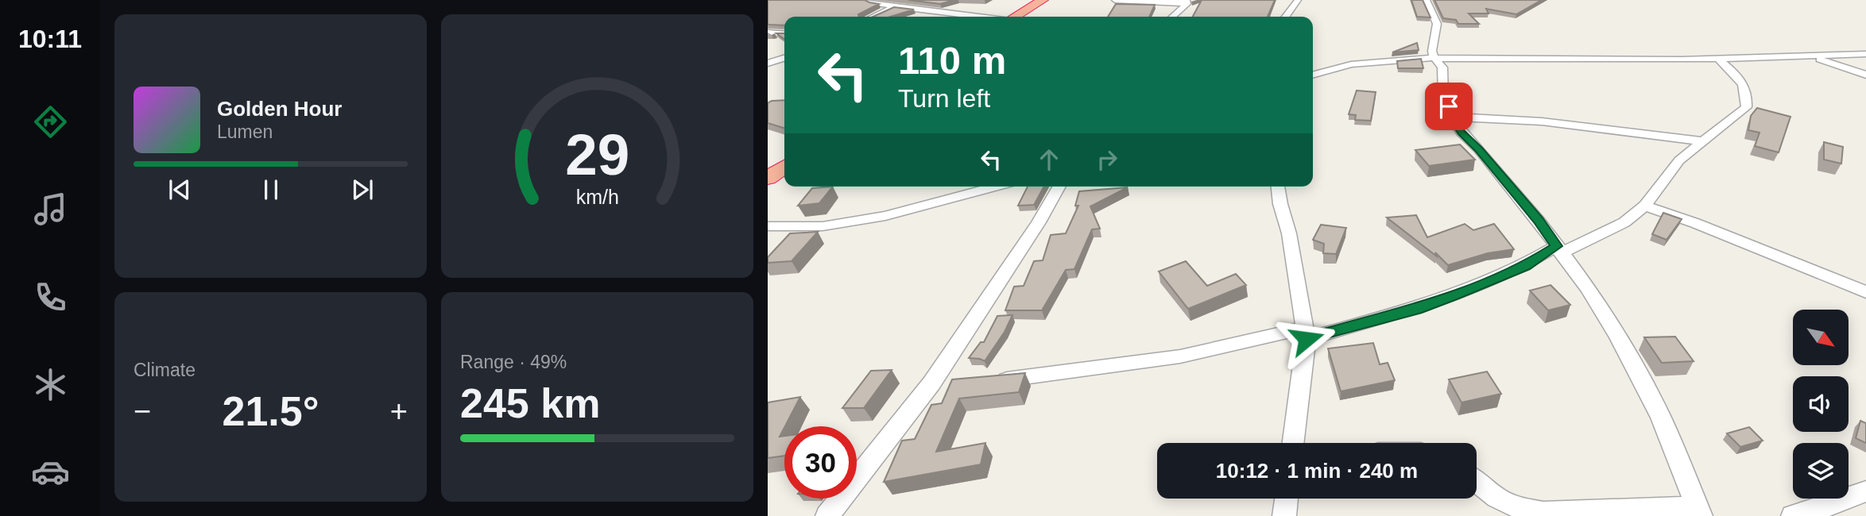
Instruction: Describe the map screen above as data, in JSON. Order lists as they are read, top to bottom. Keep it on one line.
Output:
{"north":"bottom right","page":{"tabs":"10:11","turn":["110 m","Turn left"],"song":["Golden Hour","Lumen"],"tile":["Climate",["Range · 49%","245 km"]],"heat":["−","21.5°","+"],"limit":"30","trip":"10:12 · 1 min · 240 m","gauge":["29","km/h"]}}
